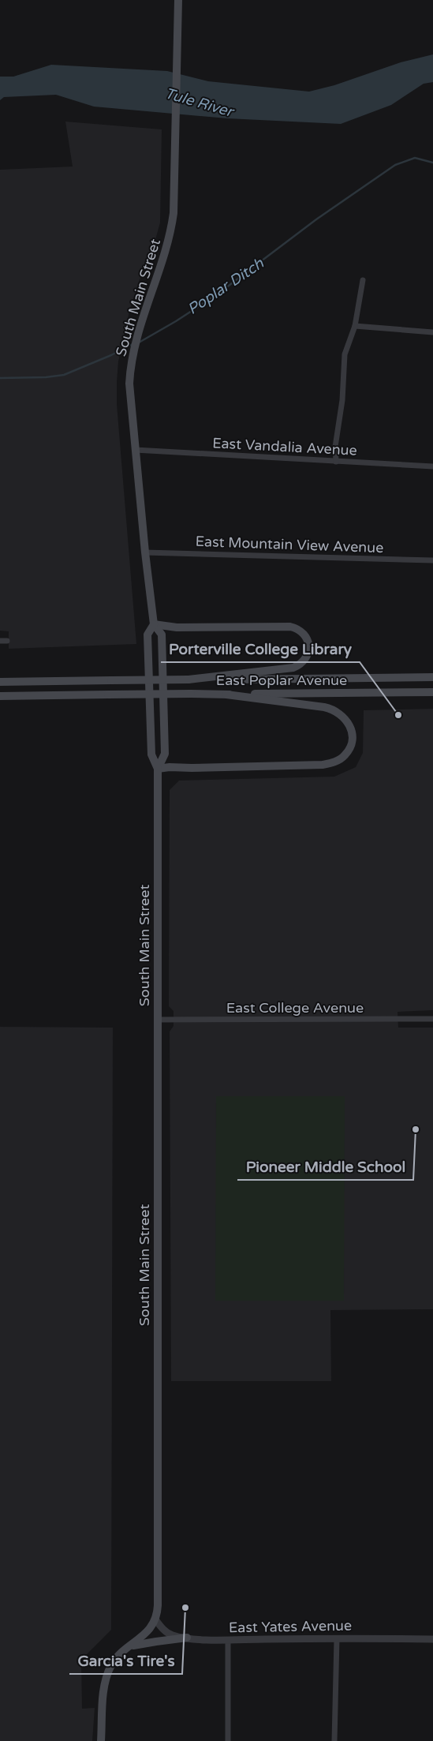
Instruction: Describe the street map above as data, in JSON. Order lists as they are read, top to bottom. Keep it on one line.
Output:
{"streets":{"main road":["South Main Street","East Poplar Avenue"],"street":["East Vandalia Avenue","East Mountain View Avenue","East College Avenue","East Yates Avenue"]},"crossings":[["South Main Street","East Vandalia Avenue"],["South Main Street","East Mountain View Avenue"],["South Main Street","East College Avenue"],["South Main Street","East Yates Avenue"]],"water":["Tule River","Poplar Ditch"],"places":["Porterville College Library","Pioneer Middle School","Garcia's Tire's"]}
